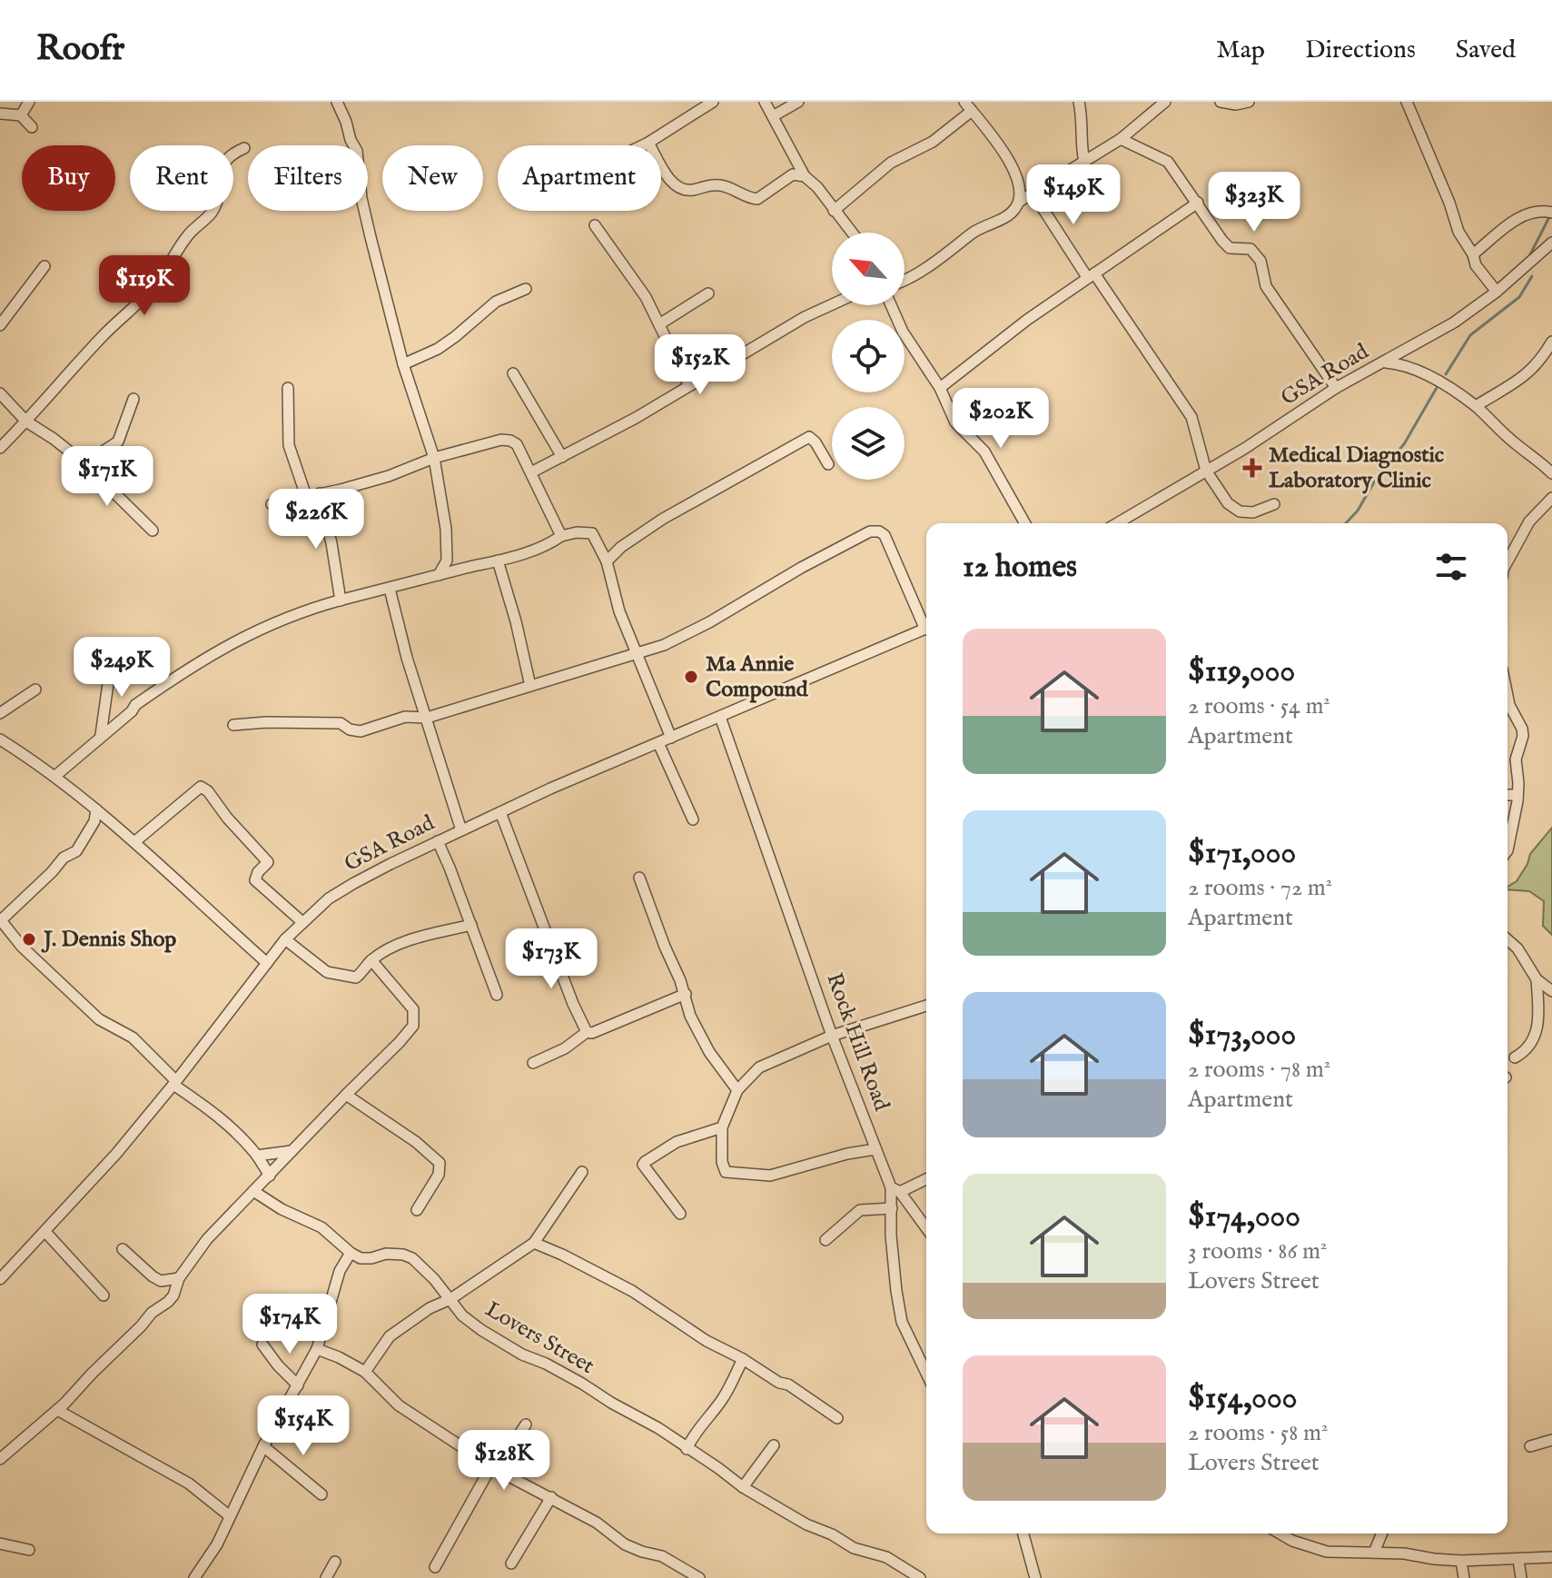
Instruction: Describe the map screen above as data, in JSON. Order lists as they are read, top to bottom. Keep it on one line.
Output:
{"streets":{"street":["GSA Road","Rock Hill Road","Lovers Street"]},"crossings":[["GSA Road","Rock Hill Road"]],"places":{"health":["Medical Diagnostic Laboratory Clinic"],"other":["Ma Annie Compound","J. Dennis Shop"]},"north":"top left","page":{"header":"Roofr","nav":["Map","Directions","Saved"],"chip":["Buy","Rent","Filters","New","Apartment"],"price":["$149K","$323K","$119K","$152K","$202K","$171K","$226K","$249K","$173K","$174K","$154K","$128K"],"heading":"12 homes","list":[{"name":"$119,000","note":"2 rooms · 54 m² · Apartment"},{"name":"$171,000","note":"2 rooms · 72 m² · Apartment"},{"name":"$173,000","note":"2 rooms · 78 m² · Apartment"},{"name":"$174,000","note":"3 rooms · 86 m² · Lovers Street"},{"name":"$154,000","note":"2 rooms · 58 m² · Lovers Street"}]}}
